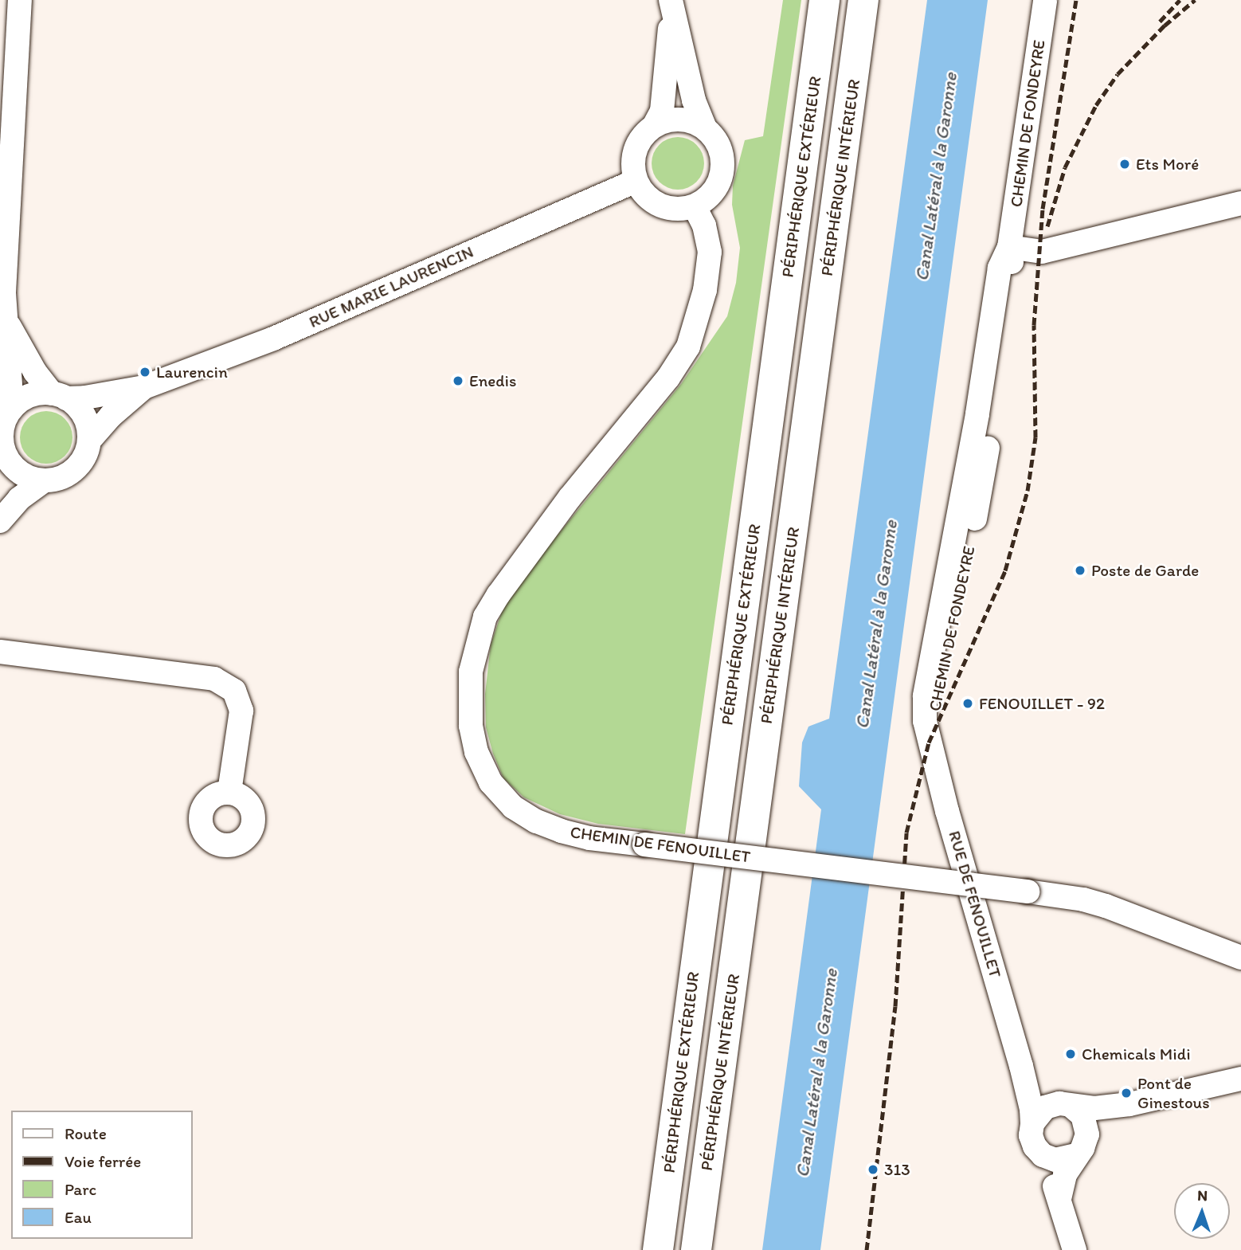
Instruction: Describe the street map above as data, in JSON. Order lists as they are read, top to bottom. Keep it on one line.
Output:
{"streets":{"highway":["PÉRIPHÉRIQUE EXTÉRIEUR","PÉRIPHÉRIQUE INTÉRIEUR"],"street":["CHEMIN DE FONDEYRE","RUE MARIE LAURENCIN","CHEMIN DE FENOUILLET","RUE DE FENOUILLET"]},"crossings":[["CHEMIN DE FONDEYRE","RUE DE FENOUILLET"],["RUE MARIE LAURENCIN","CHEMIN DE FENOUILLET"]],"water":["Canal Latéral à la Garonne"],"places":["Ets Moré","Laurencin","Enedis","Poste de Garde","FENOUILLET - 92","Chemicals Midi","Pont de Ginestous","313"],"legend":["Route","Voie ferrée","Parc","Eau"],"north":"top"}
